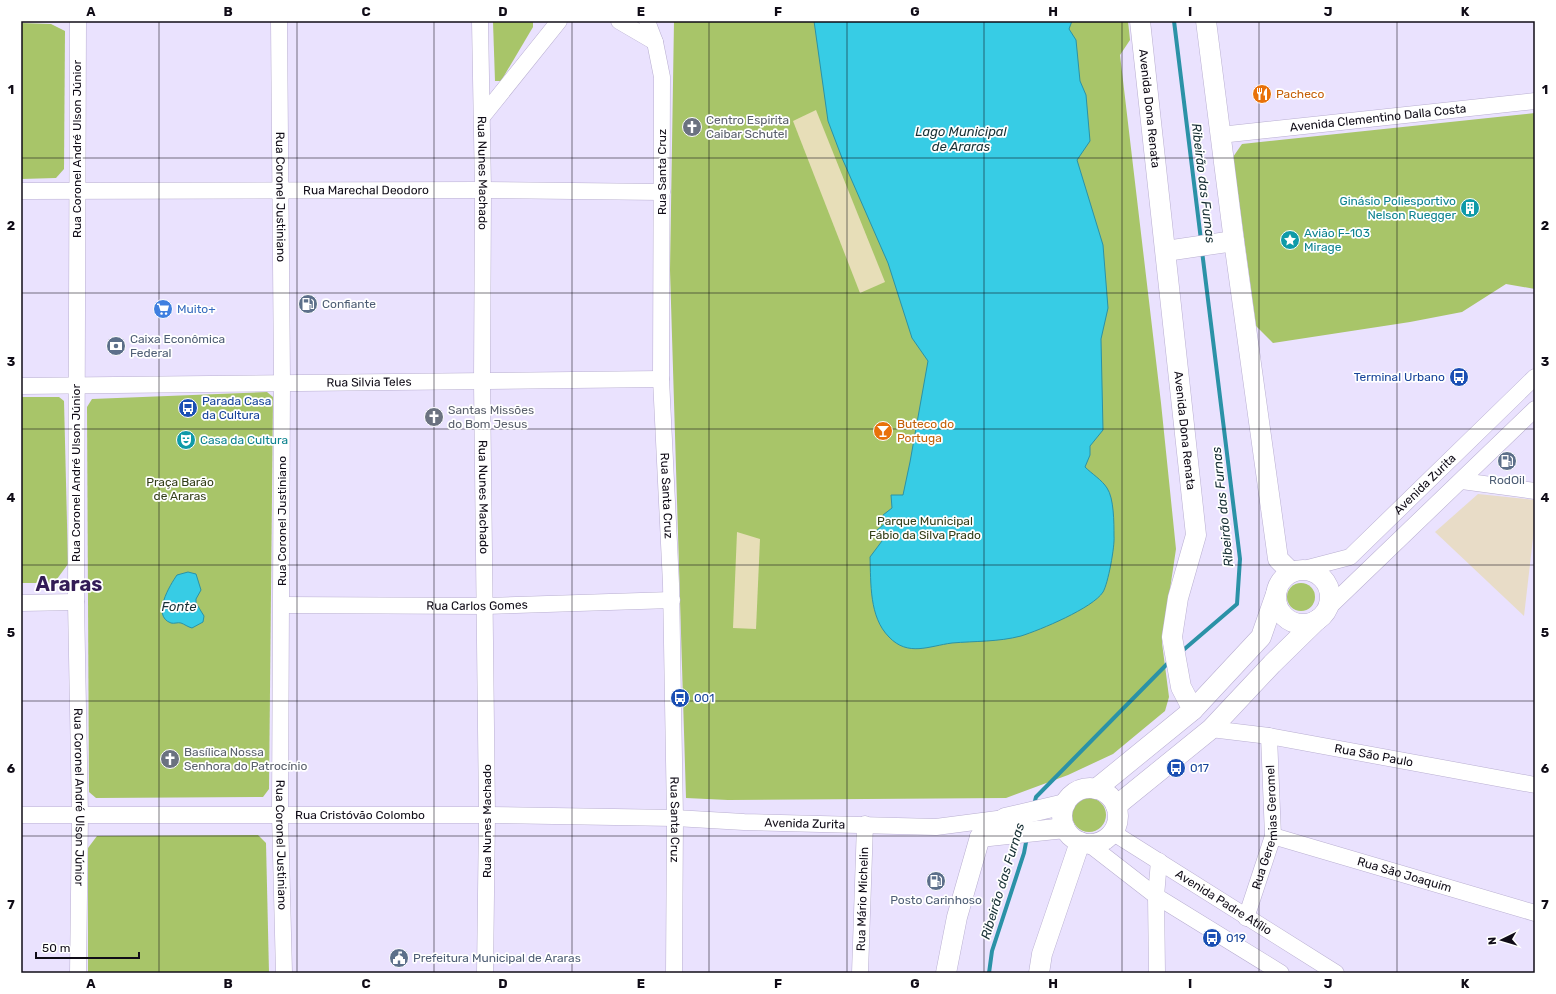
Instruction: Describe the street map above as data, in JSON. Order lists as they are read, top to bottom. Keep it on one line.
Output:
{"streets":{"main road":["Avenida Dona Renata"],"street":["Avenida Clementino Dalla Costa","Rua Coronel André Ulson Júnior","Rua Santa Cruz","Rua Nunes Machado","Rua Marechal Deodoro","Rua Coronel Justiniano","Rua Silvia Teles","Avenida Zurita","Rua Carlos Gomes","Rua São Paulo","Rua Cristóvão Colombo","Rua Geremias Geromel","Rua São Joaquim","Rua Mário Michelin","Avenida Padre Atílio"]},"crossings":[["Rua Coronel André Ulson Júnior","Rua Marechal Deodoro"],["Rua Coronel André Ulson Júnior","Rua Silvia Teles"],["Rua Coronel André Ulson Júnior","Rua Cristóvão Colombo"],["Rua Santa Cruz","Rua Marechal Deodoro"],["Rua Santa Cruz","Rua Silvia Teles"],["Rua Santa Cruz","Avenida Zurita"],["Rua Santa Cruz","Rua Carlos Gomes"],["Rua Santa Cruz","Rua Cristóvão Colombo"],["Rua Nunes Machado","Rua Marechal Deodoro"],["Rua Nunes Machado","Rua Silvia Teles"],["Rua Nunes Machado","Rua Carlos Gomes"],["Rua Nunes Machado","Rua Cristóvão Colombo"],["Rua Marechal Deodoro","Rua Coronel Justiniano"],["Rua Coronel Justiniano","Rua Silvia Teles"],["Rua Coronel Justiniano","Rua Carlos Gomes"],["Rua Coronel Justiniano","Rua Cristóvão Colombo"],["Avenida Zurita","Rua Cristóvão Colombo"],["Avenida Zurita","Rua Mário Michelin"],["Rua São Paulo","Rua Geremias Geromel"],["Rua Geremias Geromel","Rua São Joaquim"],["Rua Geremias Geromel","Avenida Padre Atílio"]],"districts":["Araras"],"water":["Lago Municipal de Araras","Ribeirão das Furnas","Fonte"],"parks":["Praça Barão de Araras","Parque Municipal Fábio da Silva Prado"],"places":{"restaurant":["Pacheco"],"church":["Centro Espirita Caibar Schutel","Santas Missões do Bom Jesus","Basílica Nossa Senhora do Patrocínio"],"building":["Ginásio Poliesportivo Nelson Ruegger"],"place":["Avião F-103 Mirage"],"fuel station":["Confiante","RodOil","Posto Carinhoso"],"supermarket":["Muito+"],"bank":["Caixa Econômica Federal"],"bus stop":["Terminal Urbano","Parada Casa da Cultura","001","017","019"],"bar":["Buteco do Portuga"],"theatre":["Casa da Cultura"],"public building":["Prefeitura Municipal de Araras"]},"scale_bar":"50 m","north":"left","grid":{"columns":["A","B","C","D","E","F","G","H","I","J","K"],"rows":["1","2","3","4","5","6","7"]}}
